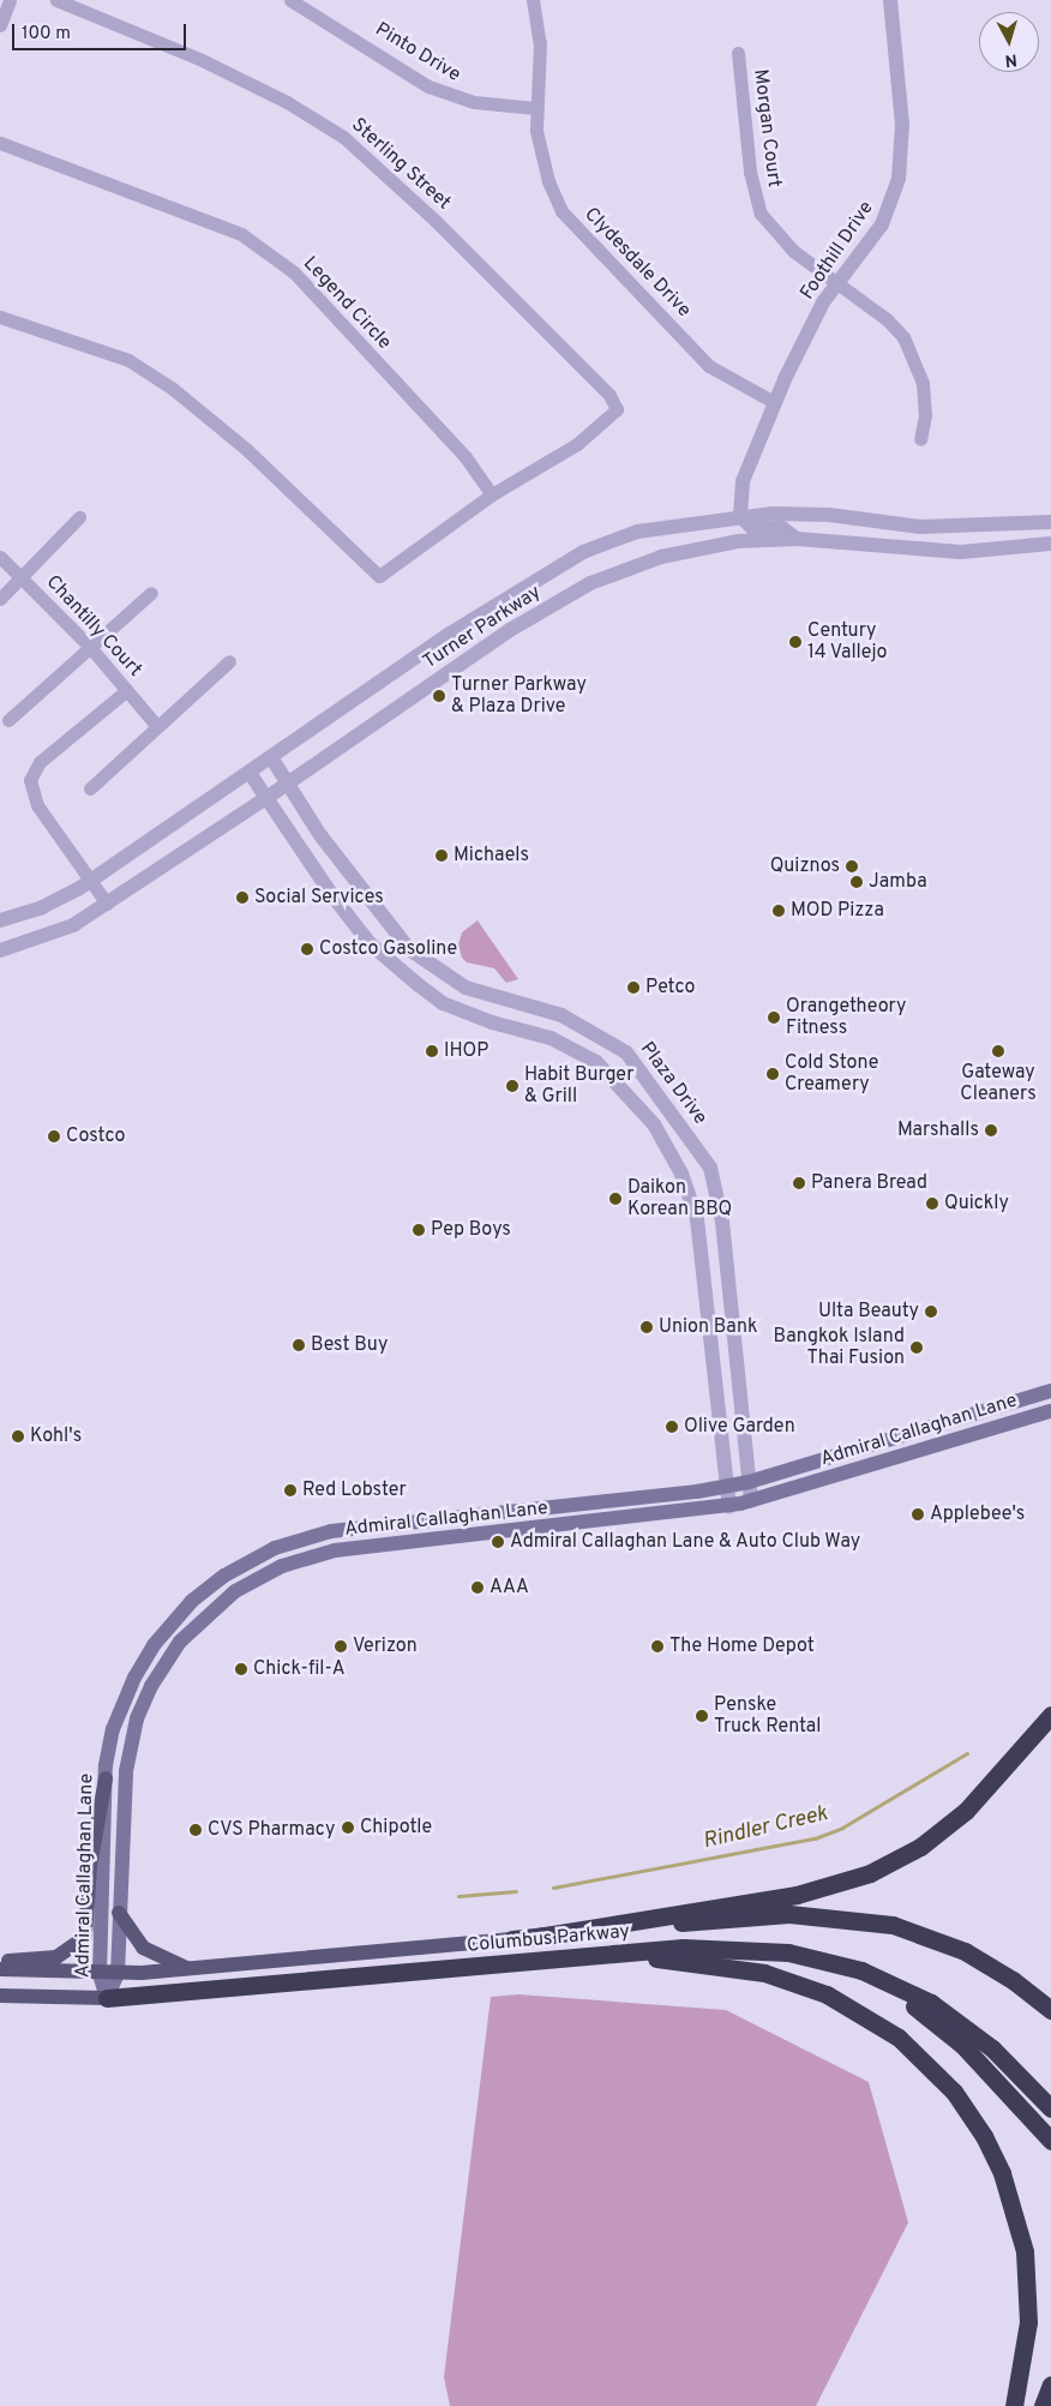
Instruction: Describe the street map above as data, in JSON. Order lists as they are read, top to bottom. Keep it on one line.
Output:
{"streets":{"highway":["Columbus Parkway"],"main road":["Admiral Callaghan Lane"],"street":["Pinto Drive","Morgan Court","Sterling Street","Foothill Drive","Clydesdale Drive","Legend Circle","Chantilly Court","Turner Parkway","Plaza Drive"]},"crossings":[["Pinto Drive","Clydesdale Drive"],["Morgan Court","Foothill Drive"],["Sterling Street","Legend Circle"],["Foothill Drive","Clydesdale Drive"],["Foothill Drive","Turner Parkway"],["Turner Parkway","Plaza Drive"],["Plaza Drive","Admiral Callaghan Lane"],["Admiral Callaghan Lane","Columbus Parkway"]],"water":["Rindler Creek"],"places":["Century 14 Vallejo","Turner Parkway & Plaza Drive","Michaels","Quiznos","Jamba","Social Services","MOD Pizza","Costco Gasoline","Petco","Orangetheory Fitness","IHOP","Gateway Cleaners","Cold Stone Creamery","Habit Burger & Grill","Marshalls","Costco","Panera Bread","Daikon Korean BBQ","Quickly","Pep Boys","Ulta Beauty","Union Bank","Best Buy","Bangkok Island Thai Fusion","Olive Garden","Kohl's","Red Lobster","Applebee's","Admiral Callaghan Lane & Auto Club Way","AAA","Verizon","The Home Depot","Chick-fil-A","Penske Truck Rental","Chipotle","CVS Pharmacy"],"scale_bar":"100 m","north":"bottom"}
